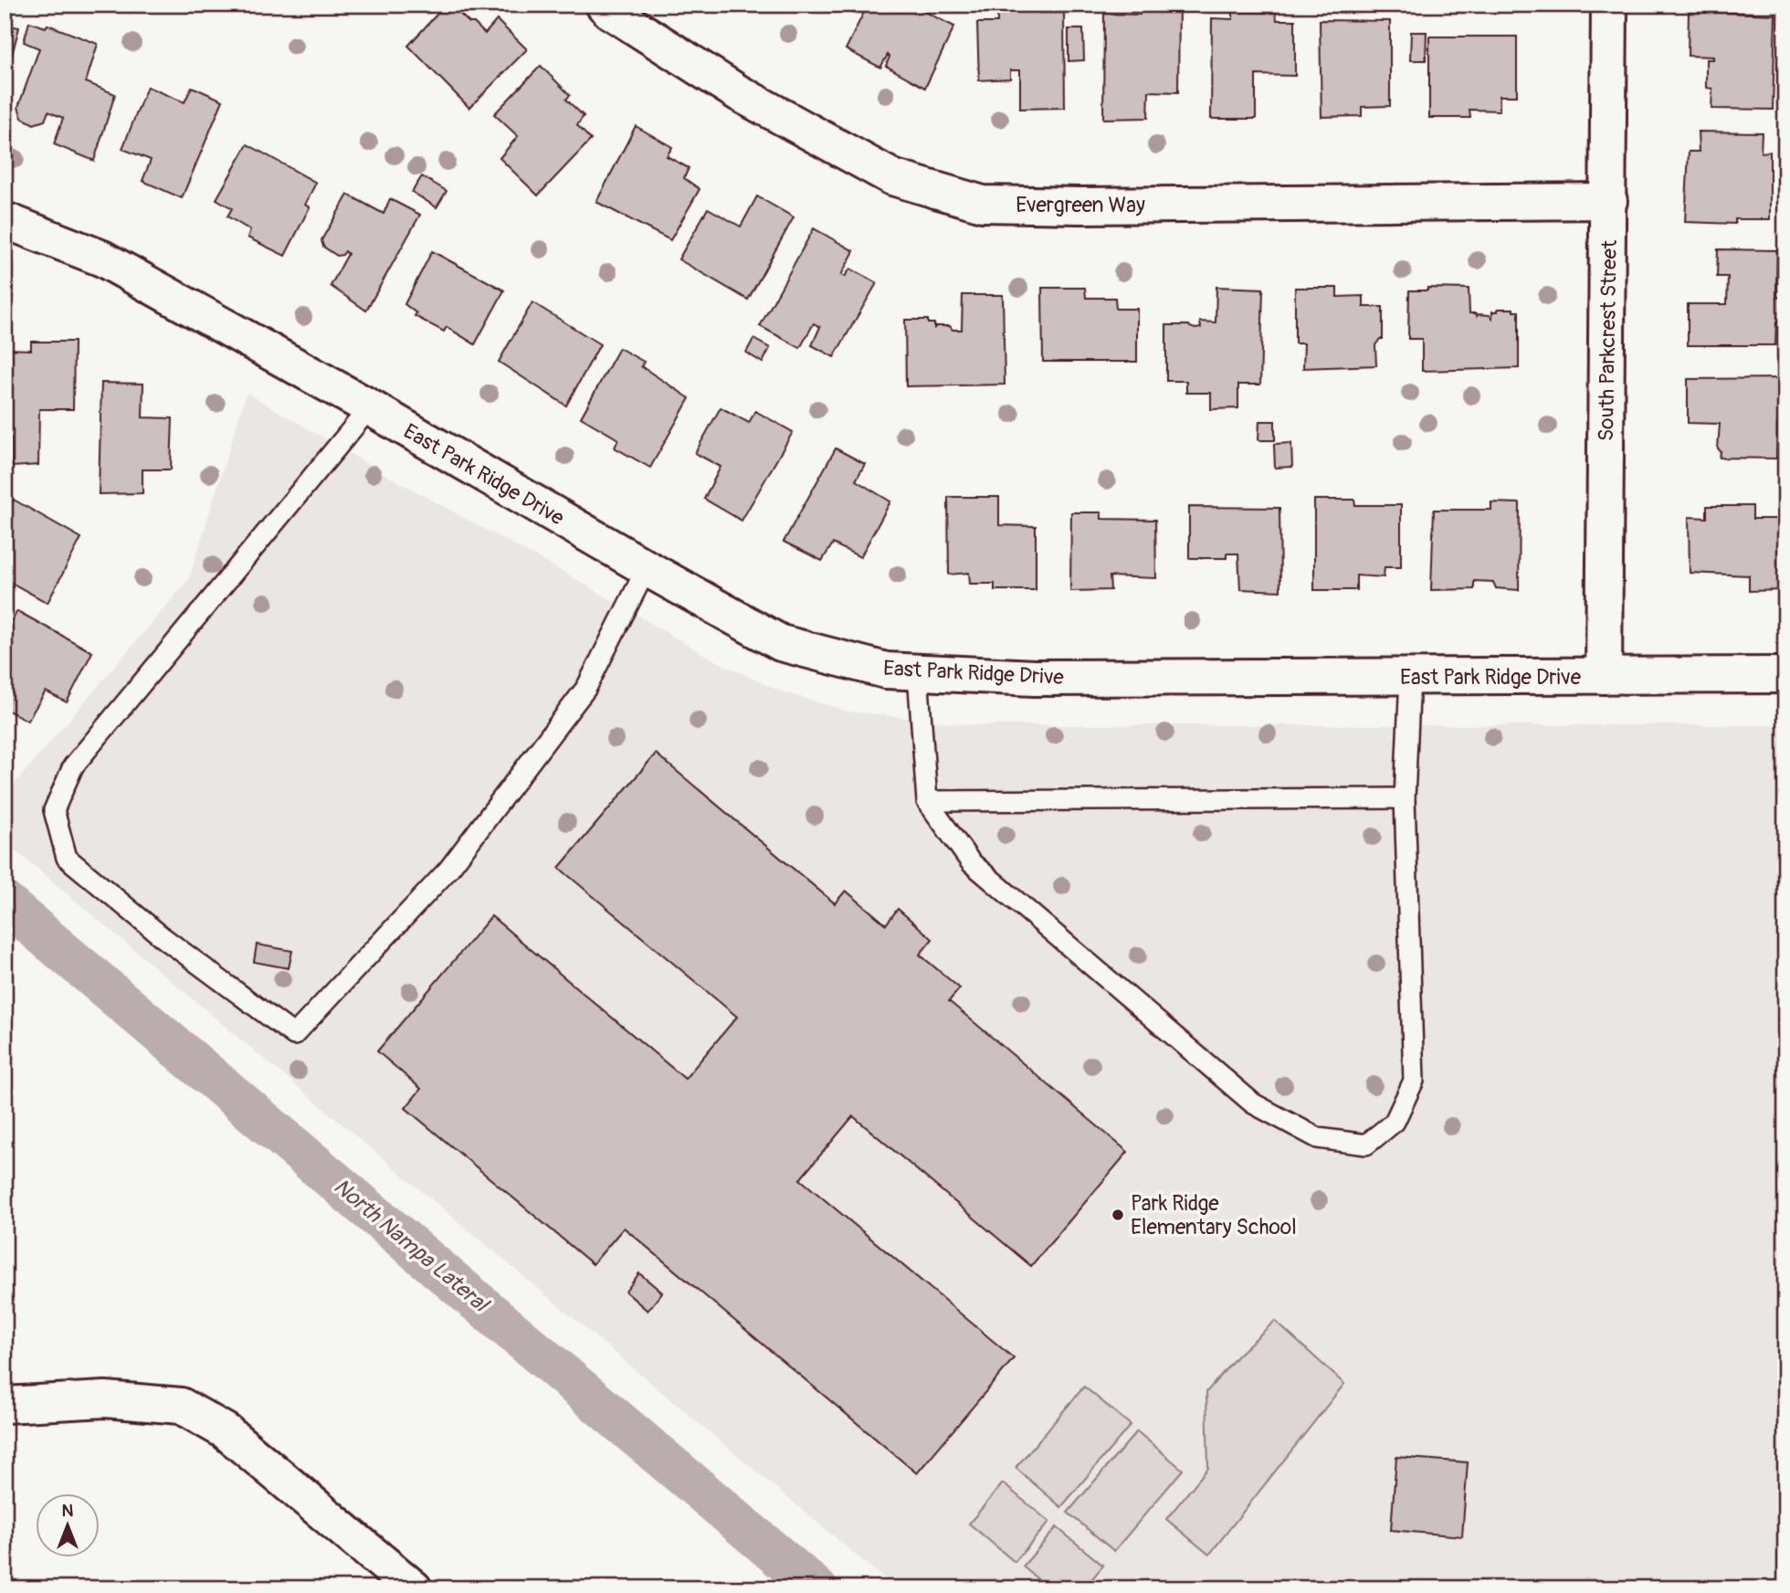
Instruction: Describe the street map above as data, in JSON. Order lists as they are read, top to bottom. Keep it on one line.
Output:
{"streets":{"street":["Evergreen Way","South Parkcrest Street","East Park Ridge Drive"]},"crossings":[["Evergreen Way","South Parkcrest Street"],["South Parkcrest Street","East Park Ridge Drive"]],"water":["North Nampa Lateral"],"places":["Park Ridge Elementary School"],"north":"top"}
